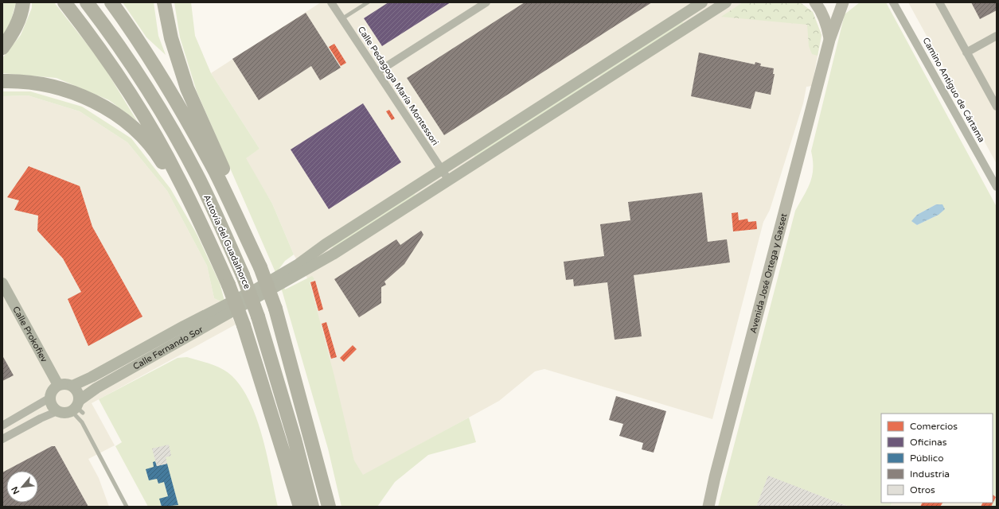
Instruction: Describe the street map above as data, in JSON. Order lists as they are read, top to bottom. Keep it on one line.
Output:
{"streets":{"highway":["Autovía del Guadalhorce"],"main road":["Avenida José Ortega y Gasset"],"street":["Calle Pedagoga María Montessori","Camino Antiguo de Cártama","Calle Prokofiev","Calle Fernando Sor"]},"crossings":[["Calle Prokofiev","Calle Fernando Sor"]],"legend":["Comercios","Oficinas","Público","Industria","Otros"],"north":"bottom left"}
